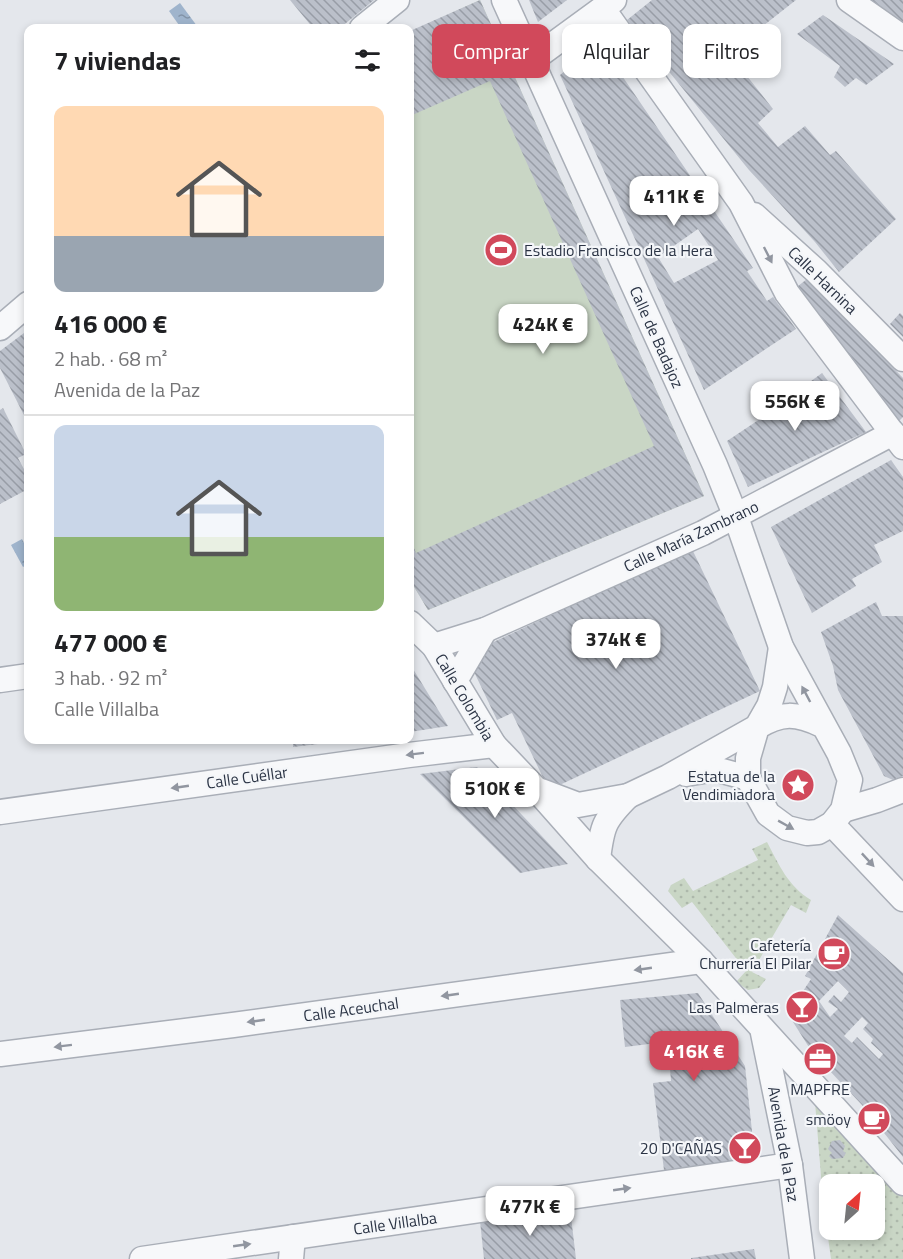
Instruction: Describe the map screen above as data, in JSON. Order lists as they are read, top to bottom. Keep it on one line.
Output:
{"streets":{"street":["Calle Harnina","Calle de Badajoz","Calle María Zambrano","Calle Colombia","Calle Cuéllar","Calle Aceuchal","Avenida de la Paz","Calle Villalba"]},"crossings":[["Calle de Badajoz","Calle María Zambrano"],["Calle María Zambrano","Calle Colombia"],["Calle Colombia","Calle Cuéllar"],["Calle Colombia","Calle Aceuchal"],["Calle Colombia","Avenida de la Paz"],["Avenida de la Paz","Calle Villalba"]],"one_way":["Calle Cuéllar","Calle Aceuchal","Calle Villalba"],"places":{"sports":["Estadio Francisco de la Hera"],"place":["Estatua de la Vendimiadora"],"cafe":["Cafetería Churrería El Pilar","smöoy"],"bar":["Las Palmeras","20 D'CAÑAS"],"office":["MAPFRE"]},"north":"top right","page":{"chip":["Comprar","Alquilar","Filtros"],"heading":"7 viviendas","list":[{"name":"416 000 €","note":"2 hab. · 68 m² · Avenida de la Paz"},{"name":"477 000 €","note":"3 hab. · 92 m² · Calle Villalba"}],"price":["411K €","424K €","556K €","374K €","510K €","416K €","477K €"]}}
